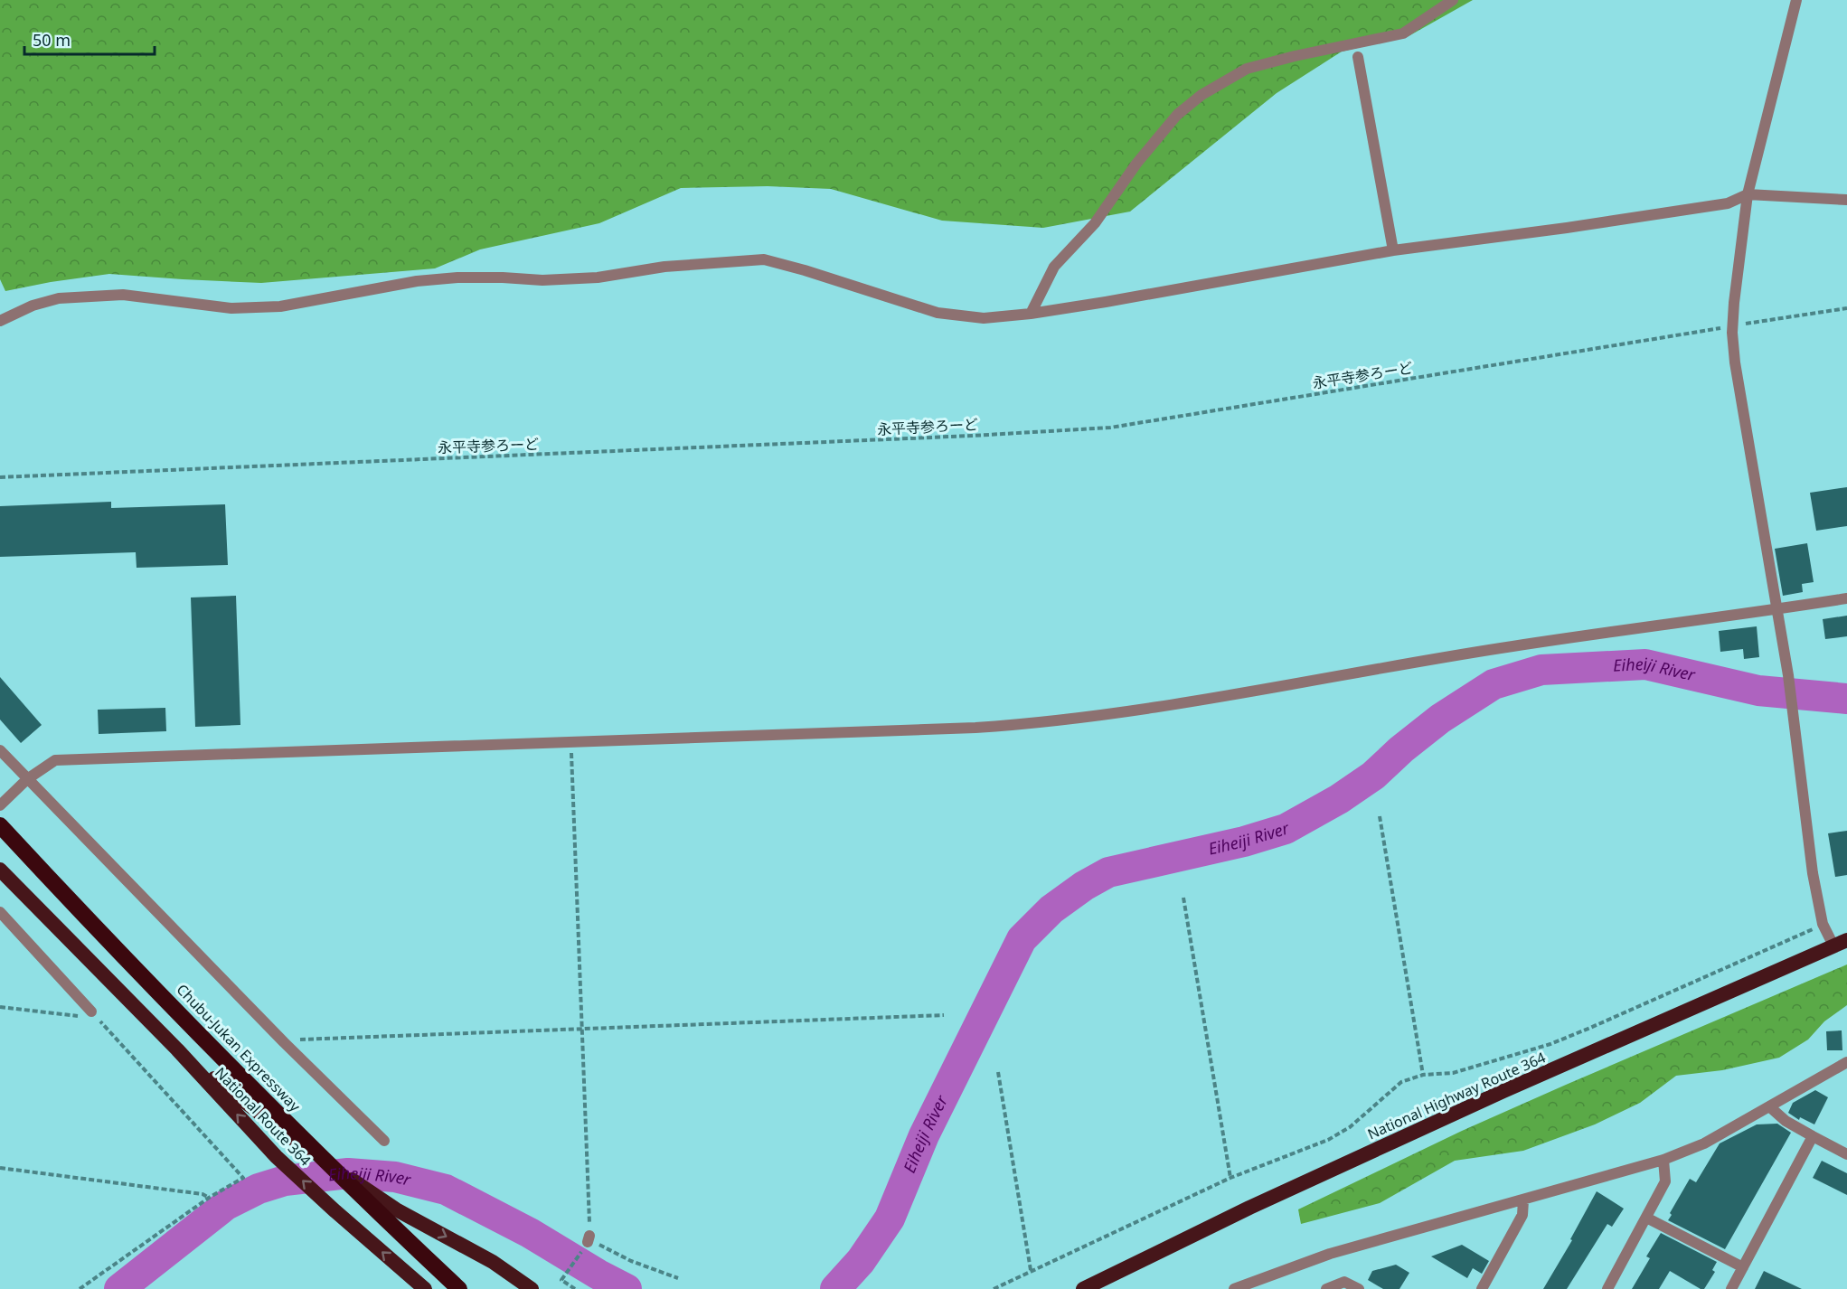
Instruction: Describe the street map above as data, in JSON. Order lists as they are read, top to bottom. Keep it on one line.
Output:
{"streets":{"highway":["Chubu-Jukan Expressway","National Highway Route 364","National Route 364"],"path":["永平寺参ろーど"]},"water":["Eiheiji River"],"scale_bar":"50 m"}
